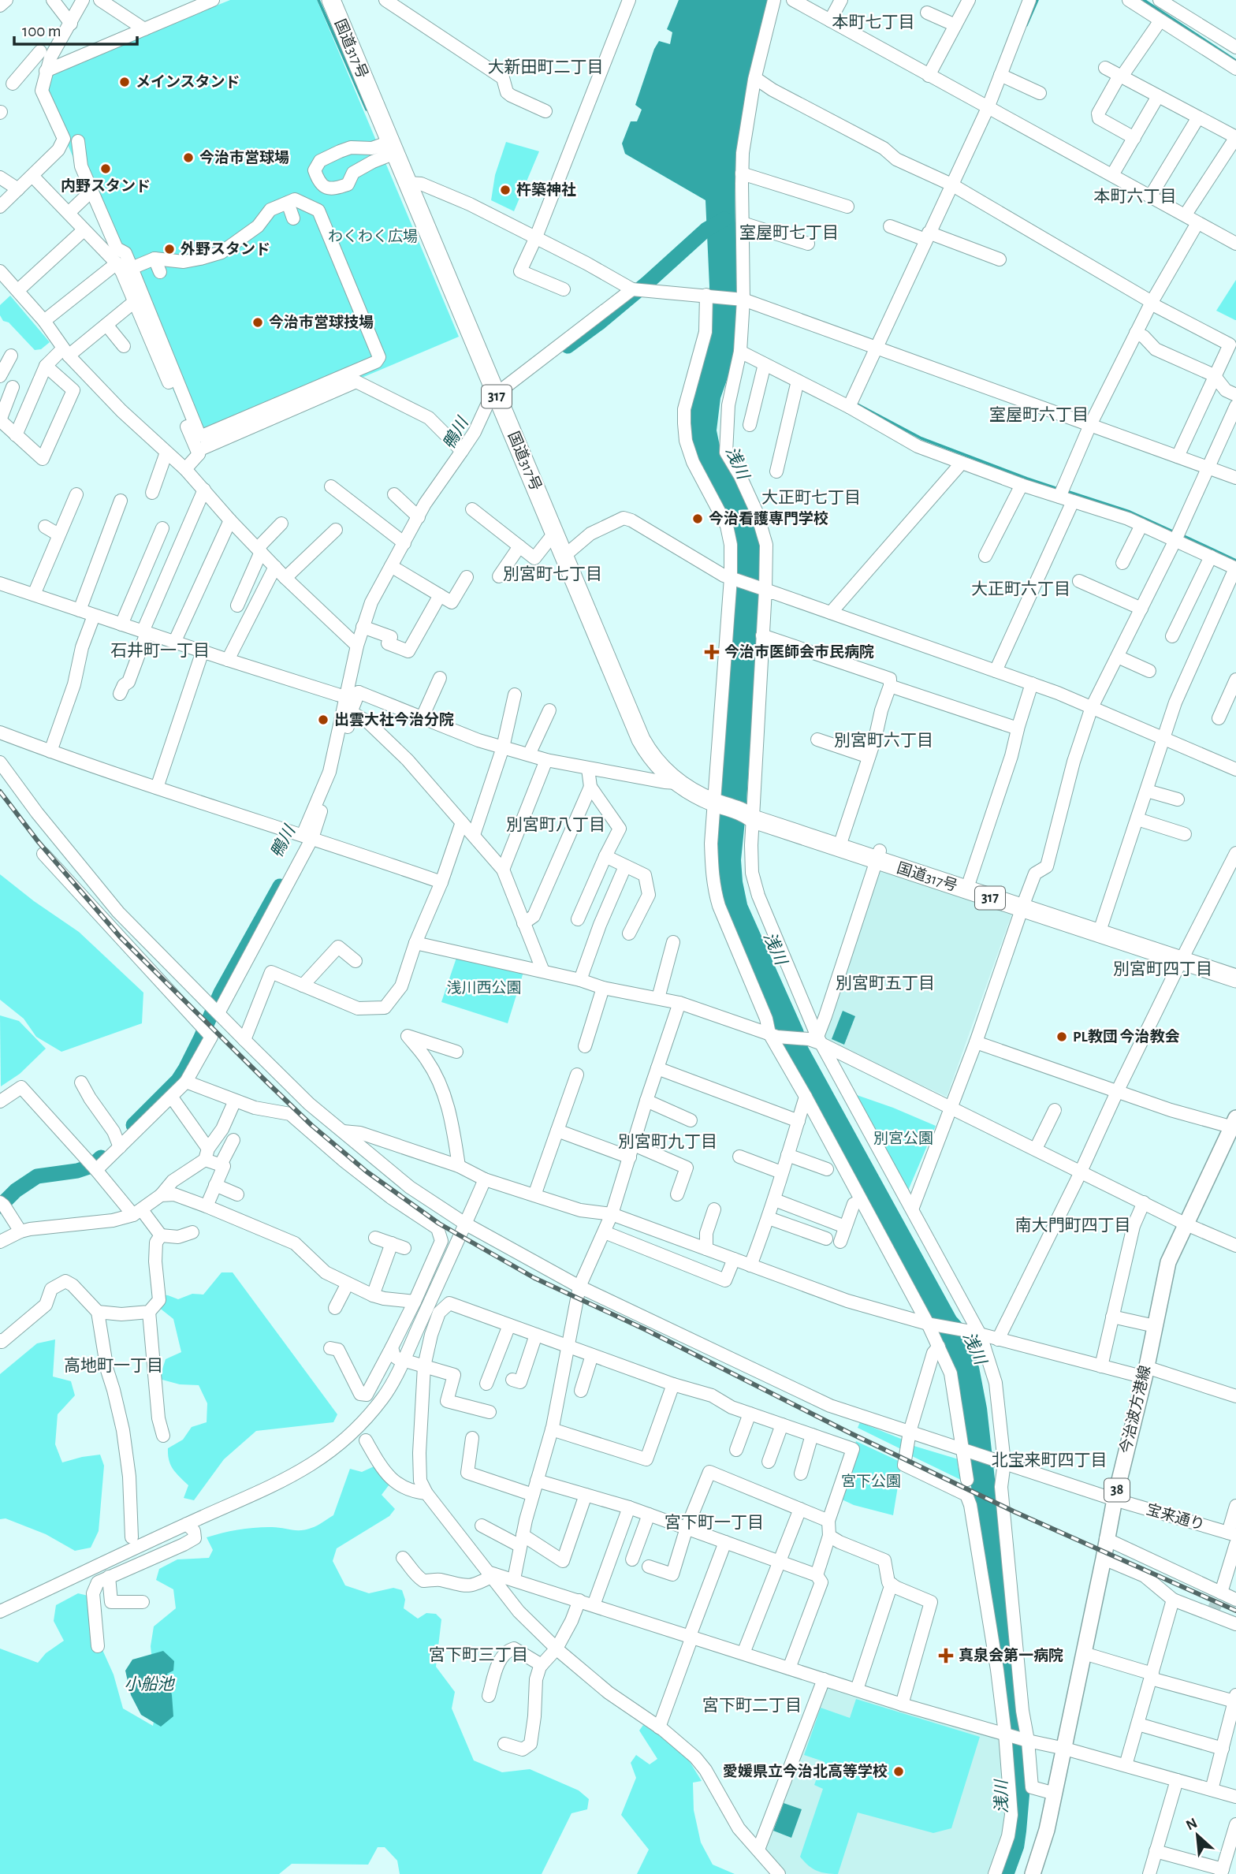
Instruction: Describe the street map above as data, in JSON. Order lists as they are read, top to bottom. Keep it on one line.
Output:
{"streets":{"highway":["国道317号","317"],"main road":["今治波方港線","38"],"street":["宝来通り"]},"crossings":[["今治波方港線","宝来通り"]],"districts":["本町七丁目","大新田町二丁目","本町六丁目","室屋町七丁目","室屋町六丁目","大正町七丁目","別宮町七丁目","大正町六丁目","石井町一丁目","別宮町六丁目","別宮町八丁目","別宮町四丁目","別宮町五丁目","別宮町九丁目","南大門町四丁目","高地町一丁目","北宝来町四丁目","宮下町一丁目","宮下町三丁目","宮下町二丁目"],"water":["鴨川","浅川","小船池"],"parks":["わくわく広場","浅川西公園","別宮公園","宮下公園"],"places":{"other":["メインスタンド","今治市営球場","内野スタンド","杵築神社","外野スタンド","今治市営球技場","今治看護専門学校","出雲大社今治分院","PL教団 今治教会","愛媛県立今治北高等学校"],"health":["今治市医師会市民病院","真泉会第一病院"]},"scale_bar":"100 m","north":"top left"}
